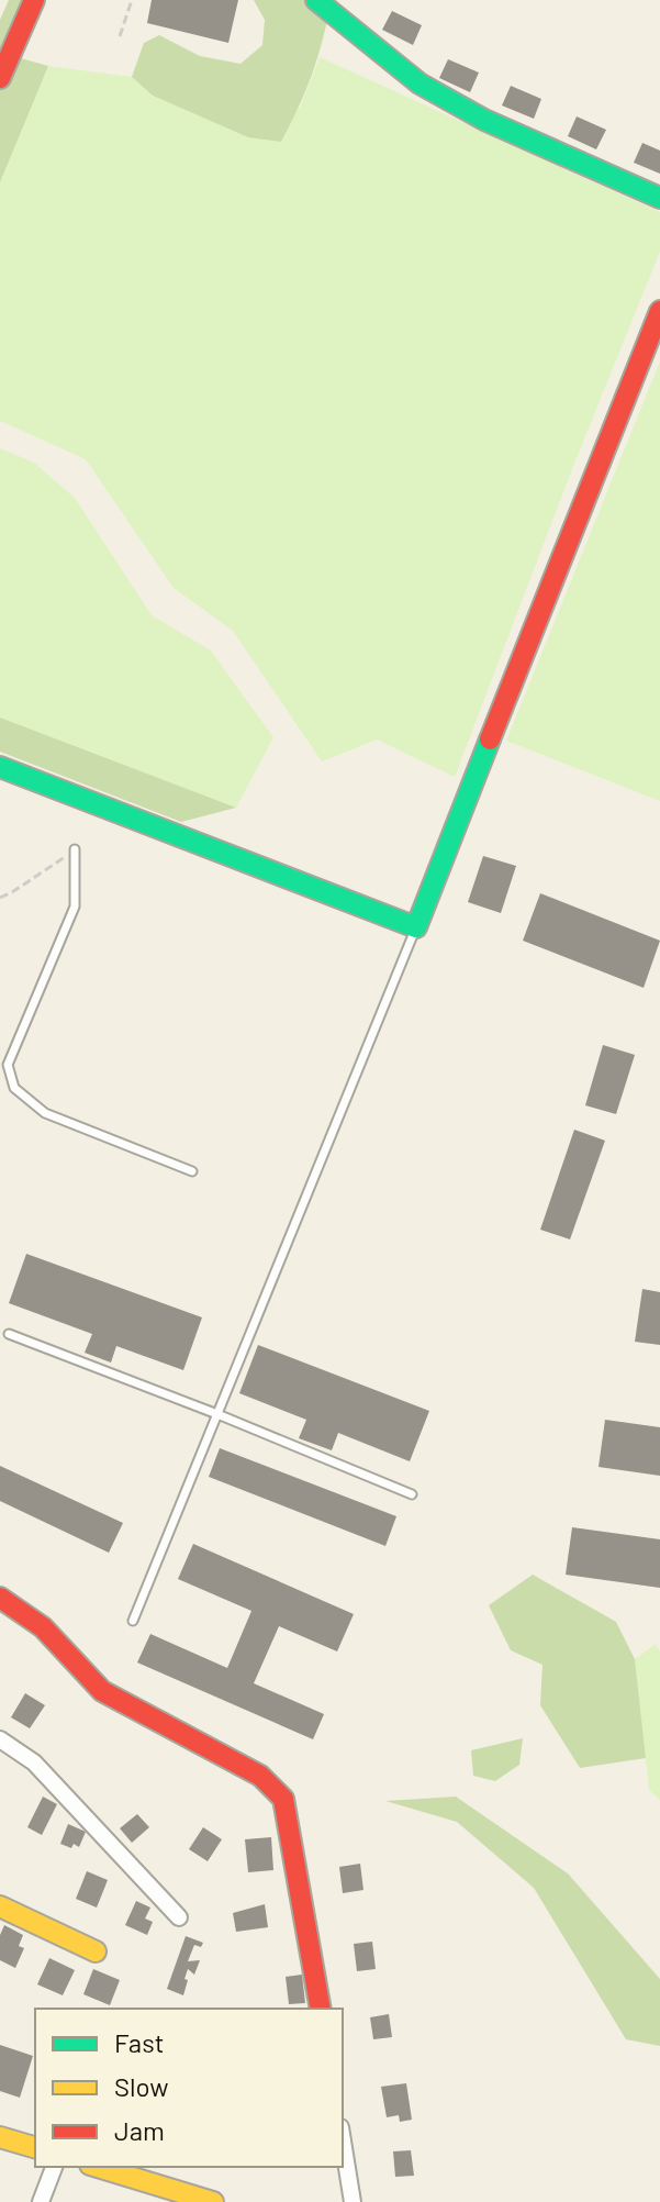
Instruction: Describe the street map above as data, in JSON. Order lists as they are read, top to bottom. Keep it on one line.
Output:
{"legend":["Fast","Slow","Jam"]}
